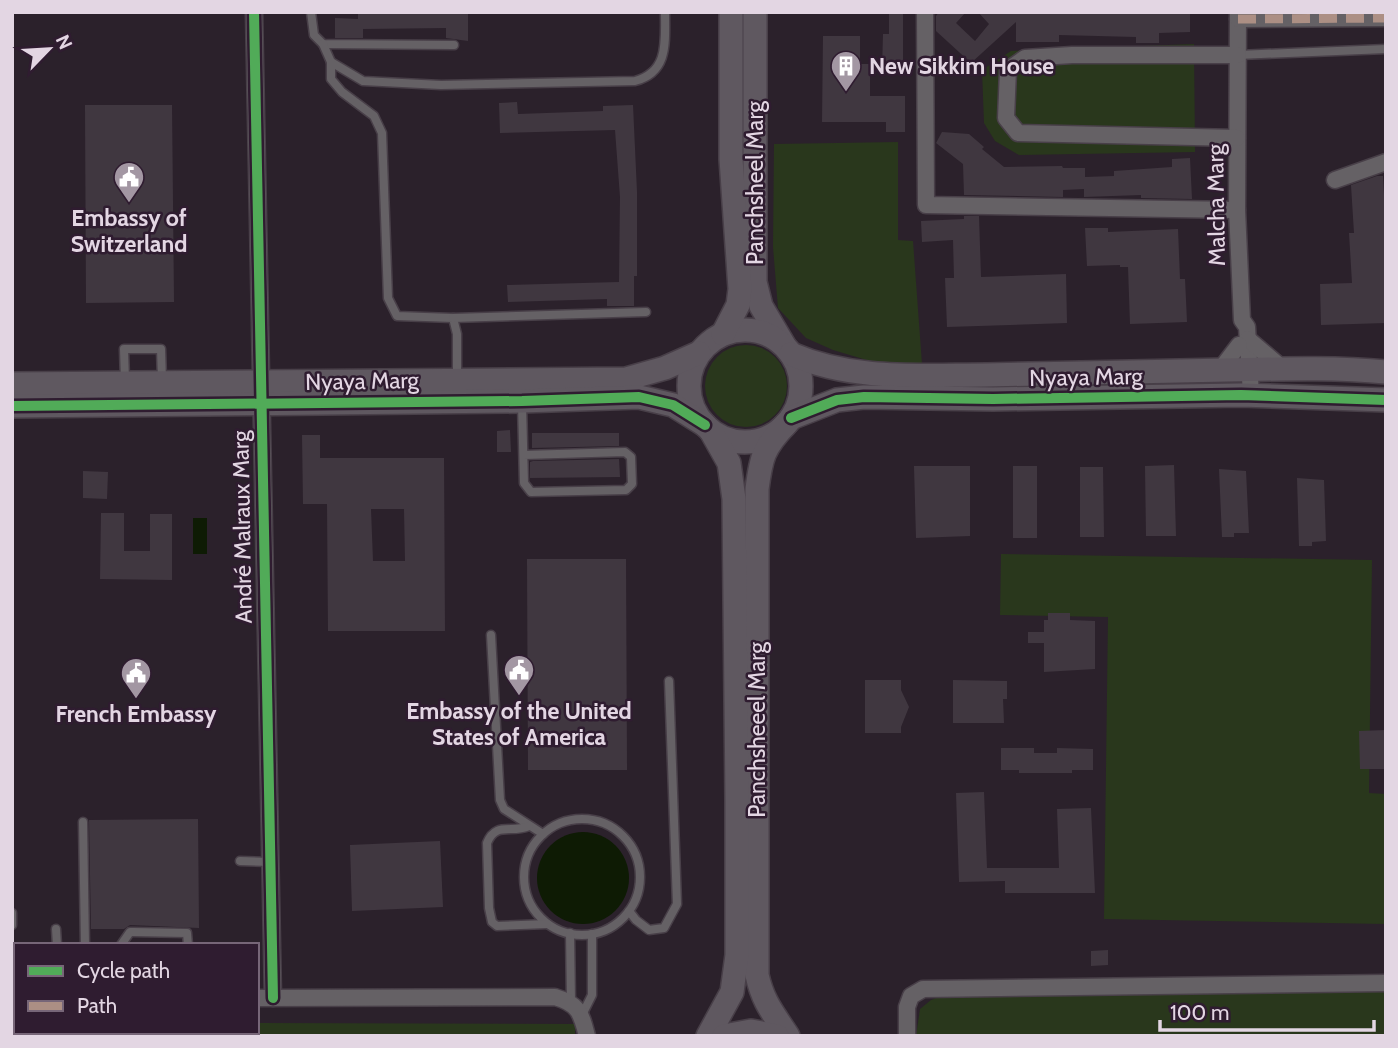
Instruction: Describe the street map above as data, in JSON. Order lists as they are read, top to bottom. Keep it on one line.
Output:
{"streets":{"street":["Panchsheel Marg","Malcha Marg","Nyaya Marg","André Malraux Marg","Panchsheeel Marg"]},"crossings":[["Panchsheel Marg","Nyaya Marg"],["Panchsheel Marg","Panchsheeel Marg"],["Nyaya Marg","André Malraux Marg"],["Nyaya Marg","Panchsheeel Marg"]],"places":{"building":["New Sikkim House"],"public building":["Embassy of Switzerland","Embassy of the United States of America","French Embassy"]},"legend":["Cycle path","Path"],"scale_bar":"100 m","north":"top right"}
